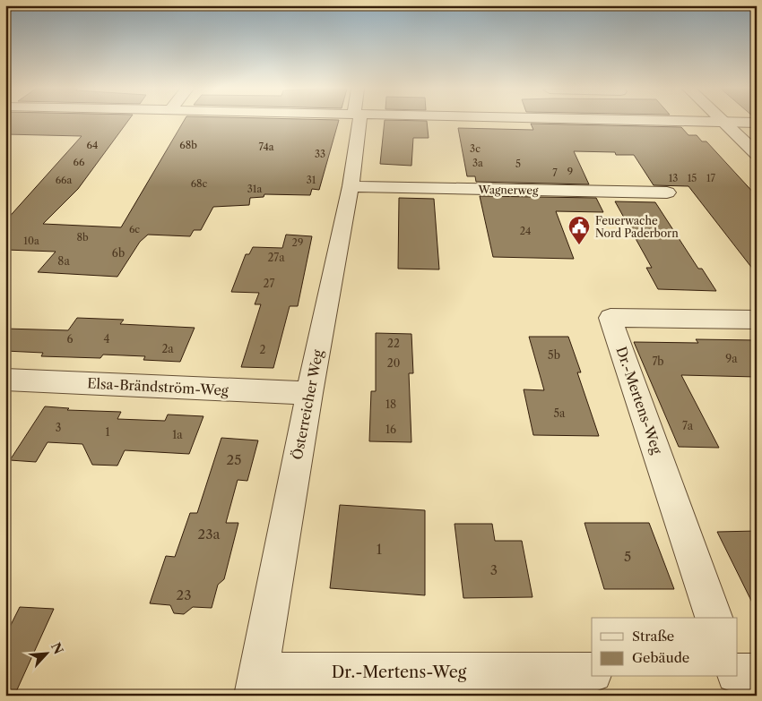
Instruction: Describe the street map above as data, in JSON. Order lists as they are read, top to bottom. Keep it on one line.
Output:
{"streets":{"street":["Wagnerweg","Elsa-Brändström-Weg","Dr.-Mertens-Weg","Österreicher Weg"]},"crossings":[["Wagnerweg","Österreicher Weg"],["Elsa-Brändström-Weg","Österreicher Weg"],["Dr.-Mertens-Weg","Österreicher Weg"]],"places":{"public building":["Feuerwache Nord Paderborn"]},"house_numbers":["64","68b","74a","3c","33","66","3a","5","9","7","13","15","17","66a","31","68c","31a","6c","24","8b","10a","29","6b","27a","8a","27","6","4","22","2a","2","5b","9a","7b","20","18","5a","7a","3","16","1","1a","25","23a","1","5","3","23"],"legend":["Straße","Gebäude"],"north":"top right"}
